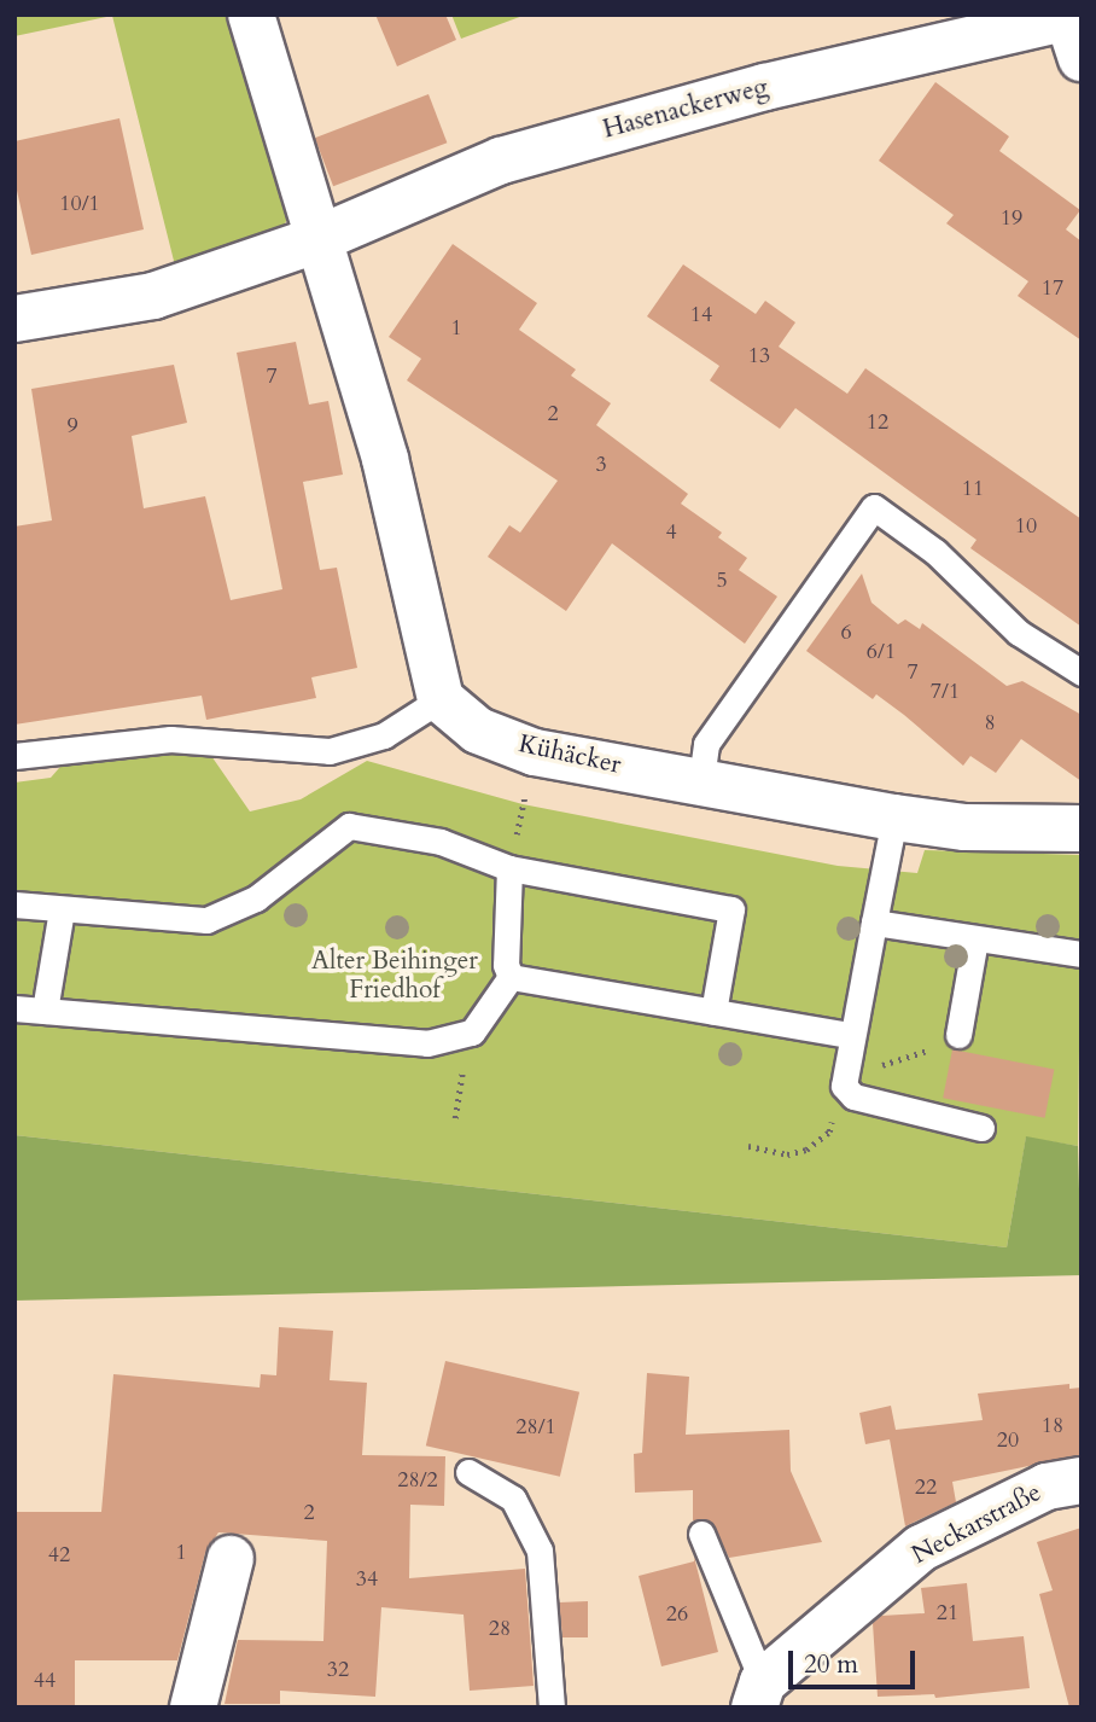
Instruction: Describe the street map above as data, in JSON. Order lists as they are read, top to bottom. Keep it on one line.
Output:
{"streets":{"street":["Hasenackerweg","Kühäcker","Neckarstraße"]},"parks":["Alter Beihinger Friedhof"],"house_numbers":["10/1","19","17","14","1","13","7","2","12","9","3","11","10","4","5","6","6/1","7","7/1","8","18","28/1","20","28/2","22","2","1","42","34","21","26","28","32","44"],"scale_bar":"20 m"}
